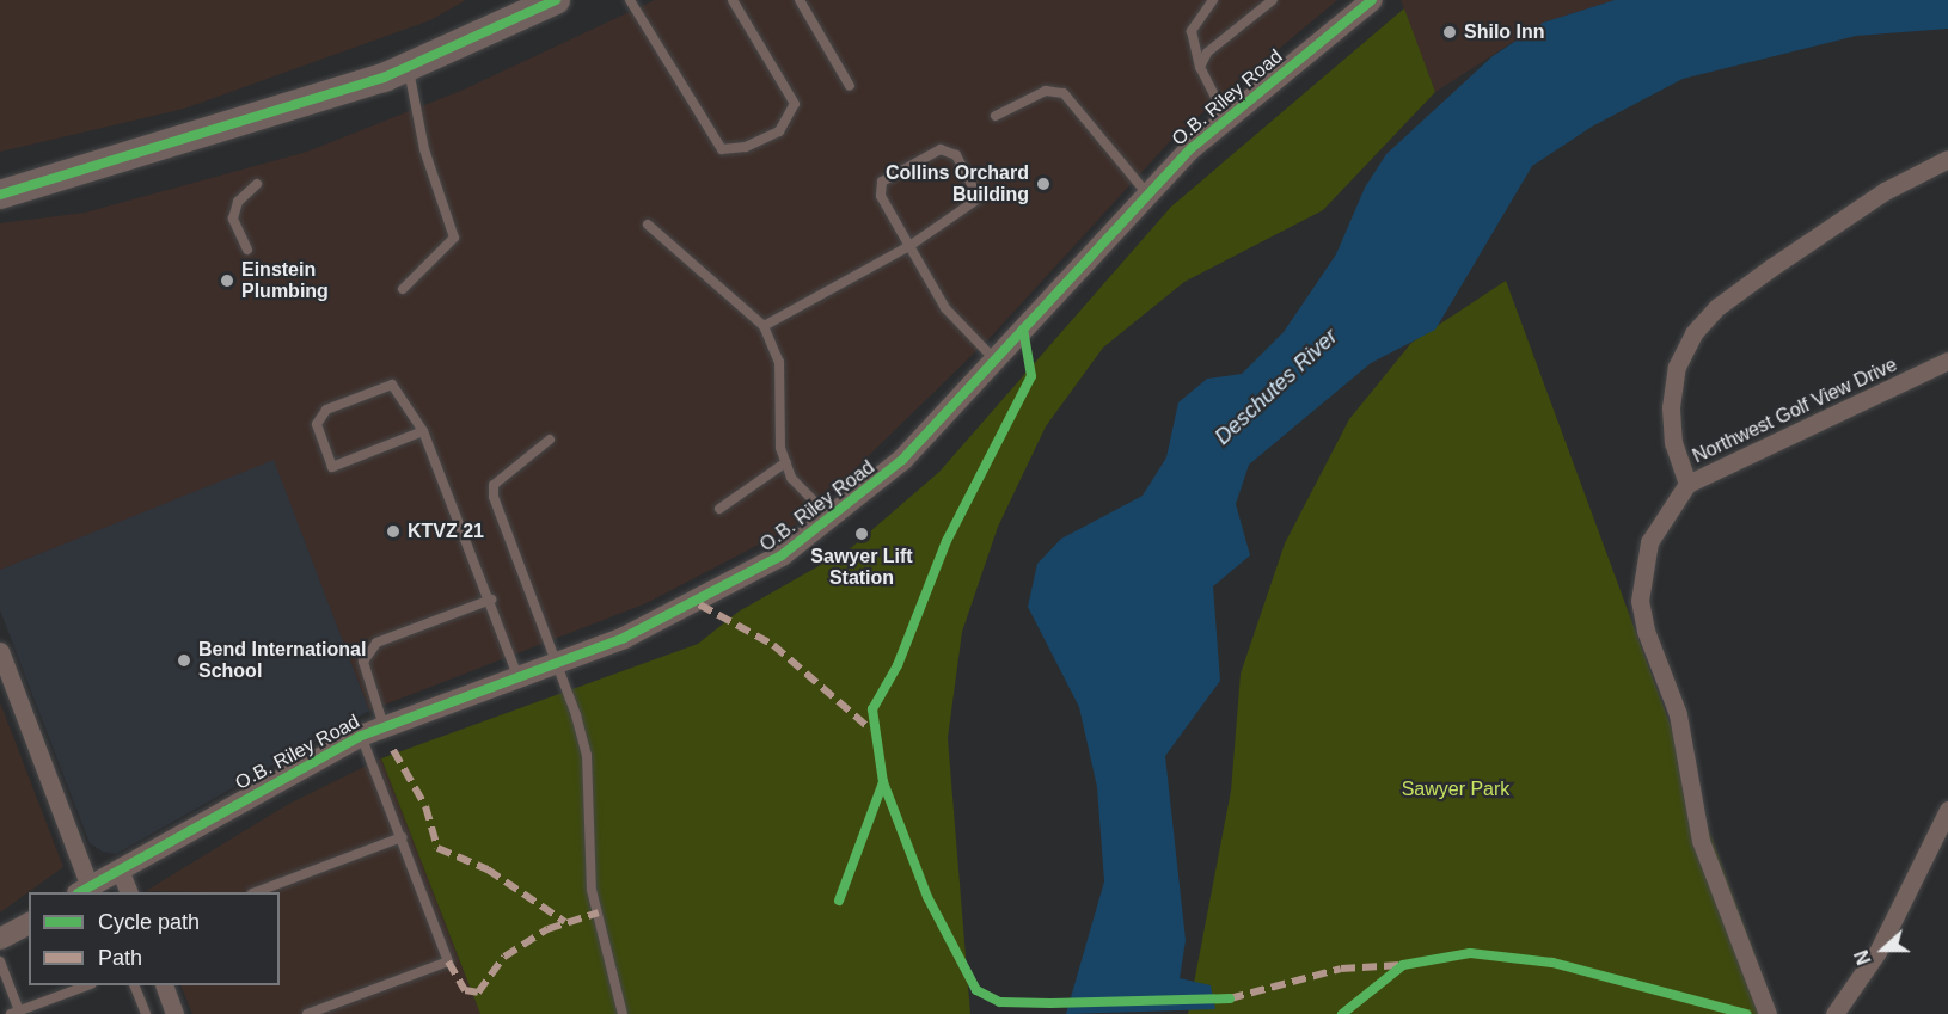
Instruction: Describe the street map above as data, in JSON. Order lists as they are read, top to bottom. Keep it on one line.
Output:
{"streets":{"street":["O.B. Riley Road","Northwest Golf View Drive"]},"water":["Deschutes River"],"parks":["Sawyer Park"],"places":["Shilo Inn","Collins Orchard Building","Einstein Plumbing","KTVZ 21","Sawyer Lift Station","Bend International School"],"legend":["Cycle path","Path"],"north":"left"}
